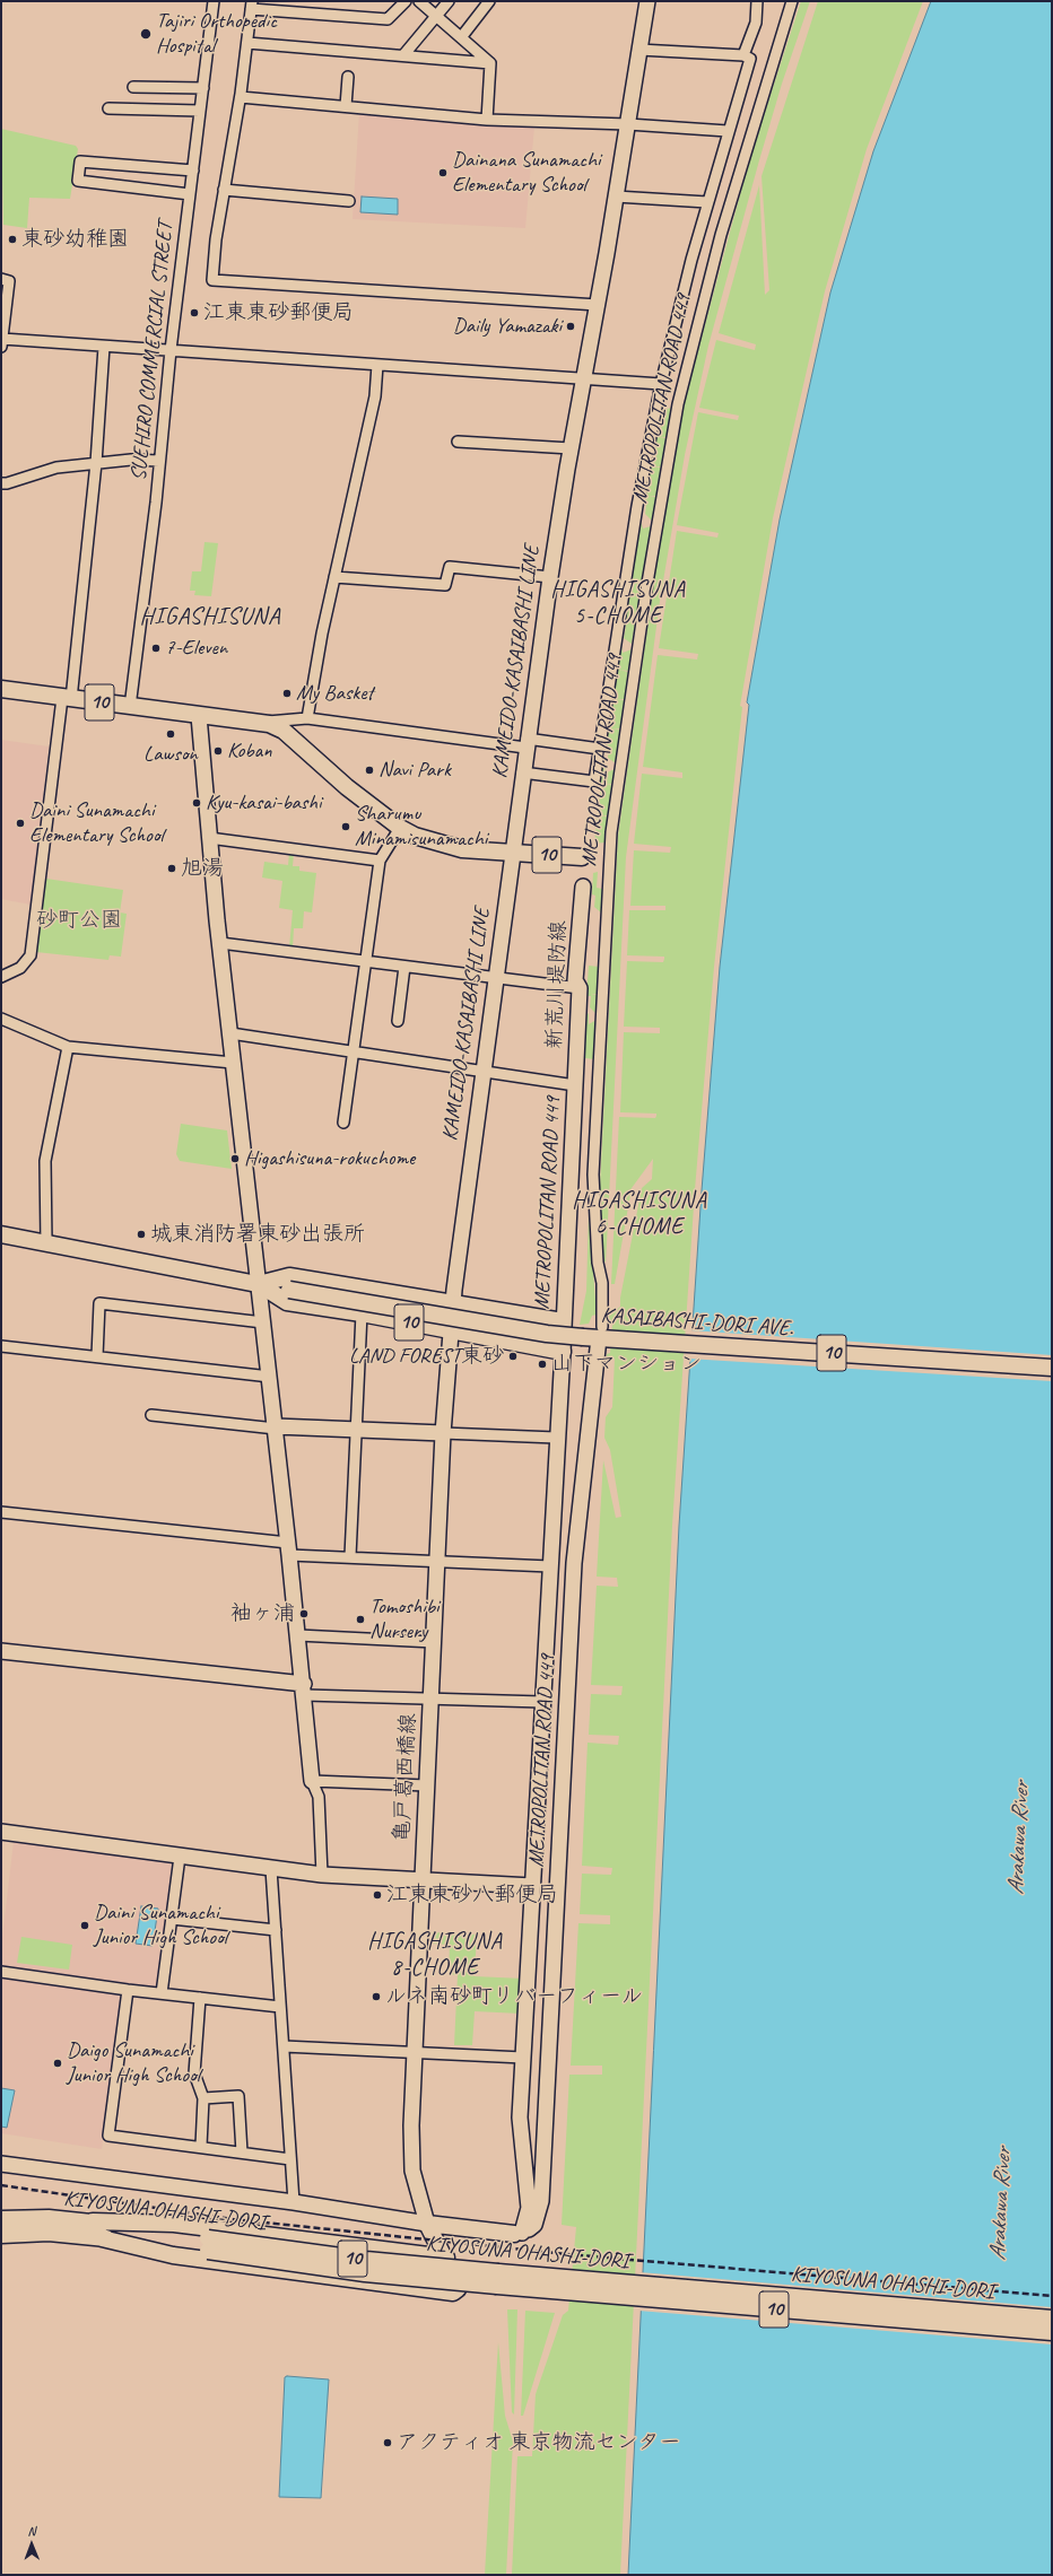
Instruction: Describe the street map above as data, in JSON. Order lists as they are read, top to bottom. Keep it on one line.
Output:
{"streets":{"main road":["METROPOLITAN ROAD 449","KAMEIDO-KASAIBASHI LINE","10","新荒川堤防線","KASAIBASHI-DORI AVE.","亀戸葛西橋線","KIYOSUNA OHASHI-DORI"],"street":["SUEHIRO COMMERCIAL STREET"]},"crossings":[["SUEHIRO COMMERCIAL STREET","10"],["METROPOLITAN ROAD 449","10"],["METROPOLITAN ROAD 449","新荒川堤防線"],["METROPOLITAN ROAD 449","KASAIBASHI-DORI AVE."],["KAMEIDO-KASAIBASHI LINE","10"],["KAMEIDO-KASAIBASHI LINE","亀戸葛西橋線"],["10","KASAIBASHI-DORI AVE."],["10","亀戸葛西橋線"]],"districts":["HIGASHISUNA 5-CHOME","HIGASHISUNA","HIGASHISUNA 6-CHOME","HIGASHISUNA 8-CHOME"],"water":["Arakawa River"],"parks":["砂町公園"],"places":["Tajiri Orthopedic Hospital","Dainana Sunamachi Elementary School","東砂幼稚園","江東東砂郵便局","Daily Yamazaki","7-Eleven","My Basket","Lawson","Koban","Navi Park","Kyu-kasai-bashi","Daini Sunamachi Elementary School","Sharumu Minamisunamachi","旭湯","Higashisuna-rokuchome","城東消防署東砂出張所","LAND FOREST東砂","山下マンション","袖ヶ浦","Tomoshibi Nursery","江東東砂八郵便局","Daini Sunamachi Junior High School","ルネ南砂町リバーフィール","Daigo Sunamachi Junior High School","アクティオ 東京物流センター"],"north":"top"}
